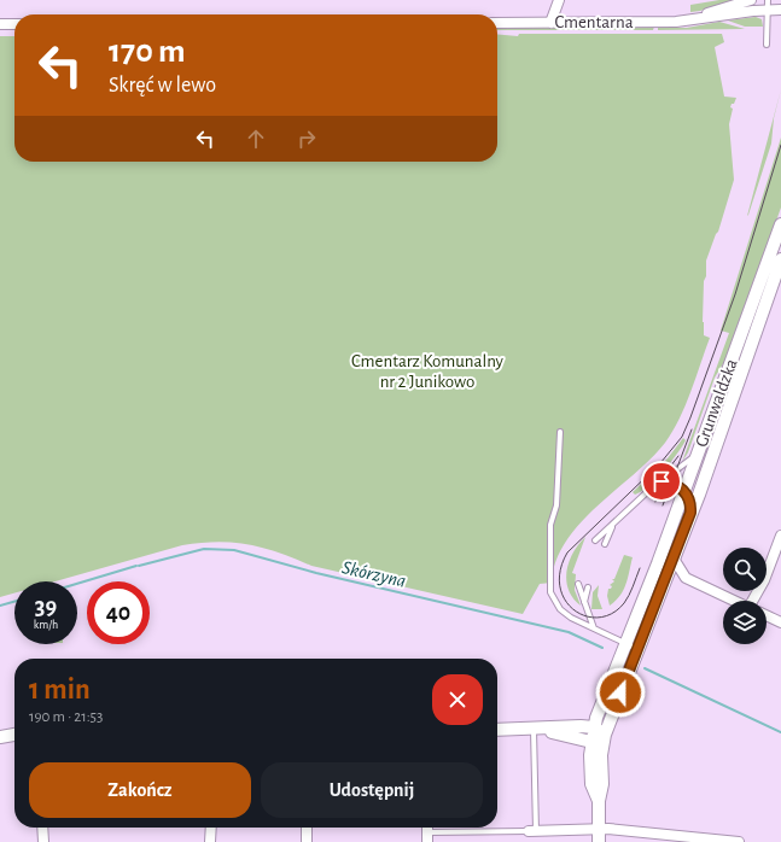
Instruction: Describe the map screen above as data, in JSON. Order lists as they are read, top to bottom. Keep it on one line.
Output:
{"streets":{"street":["Cmentarna","Grunwaldzka"]},"water":["Skórzyna"],"parks":["Cmentarz Komunalny nr 2 Junikowo"],"page":{"turn":["170 m","Skręć w lewo"],"speed":"39 km/h","limit":"40","heading":["1 min","190 m · 21:53"],"buttons":["Zakończ","Udostępnij"]}}
